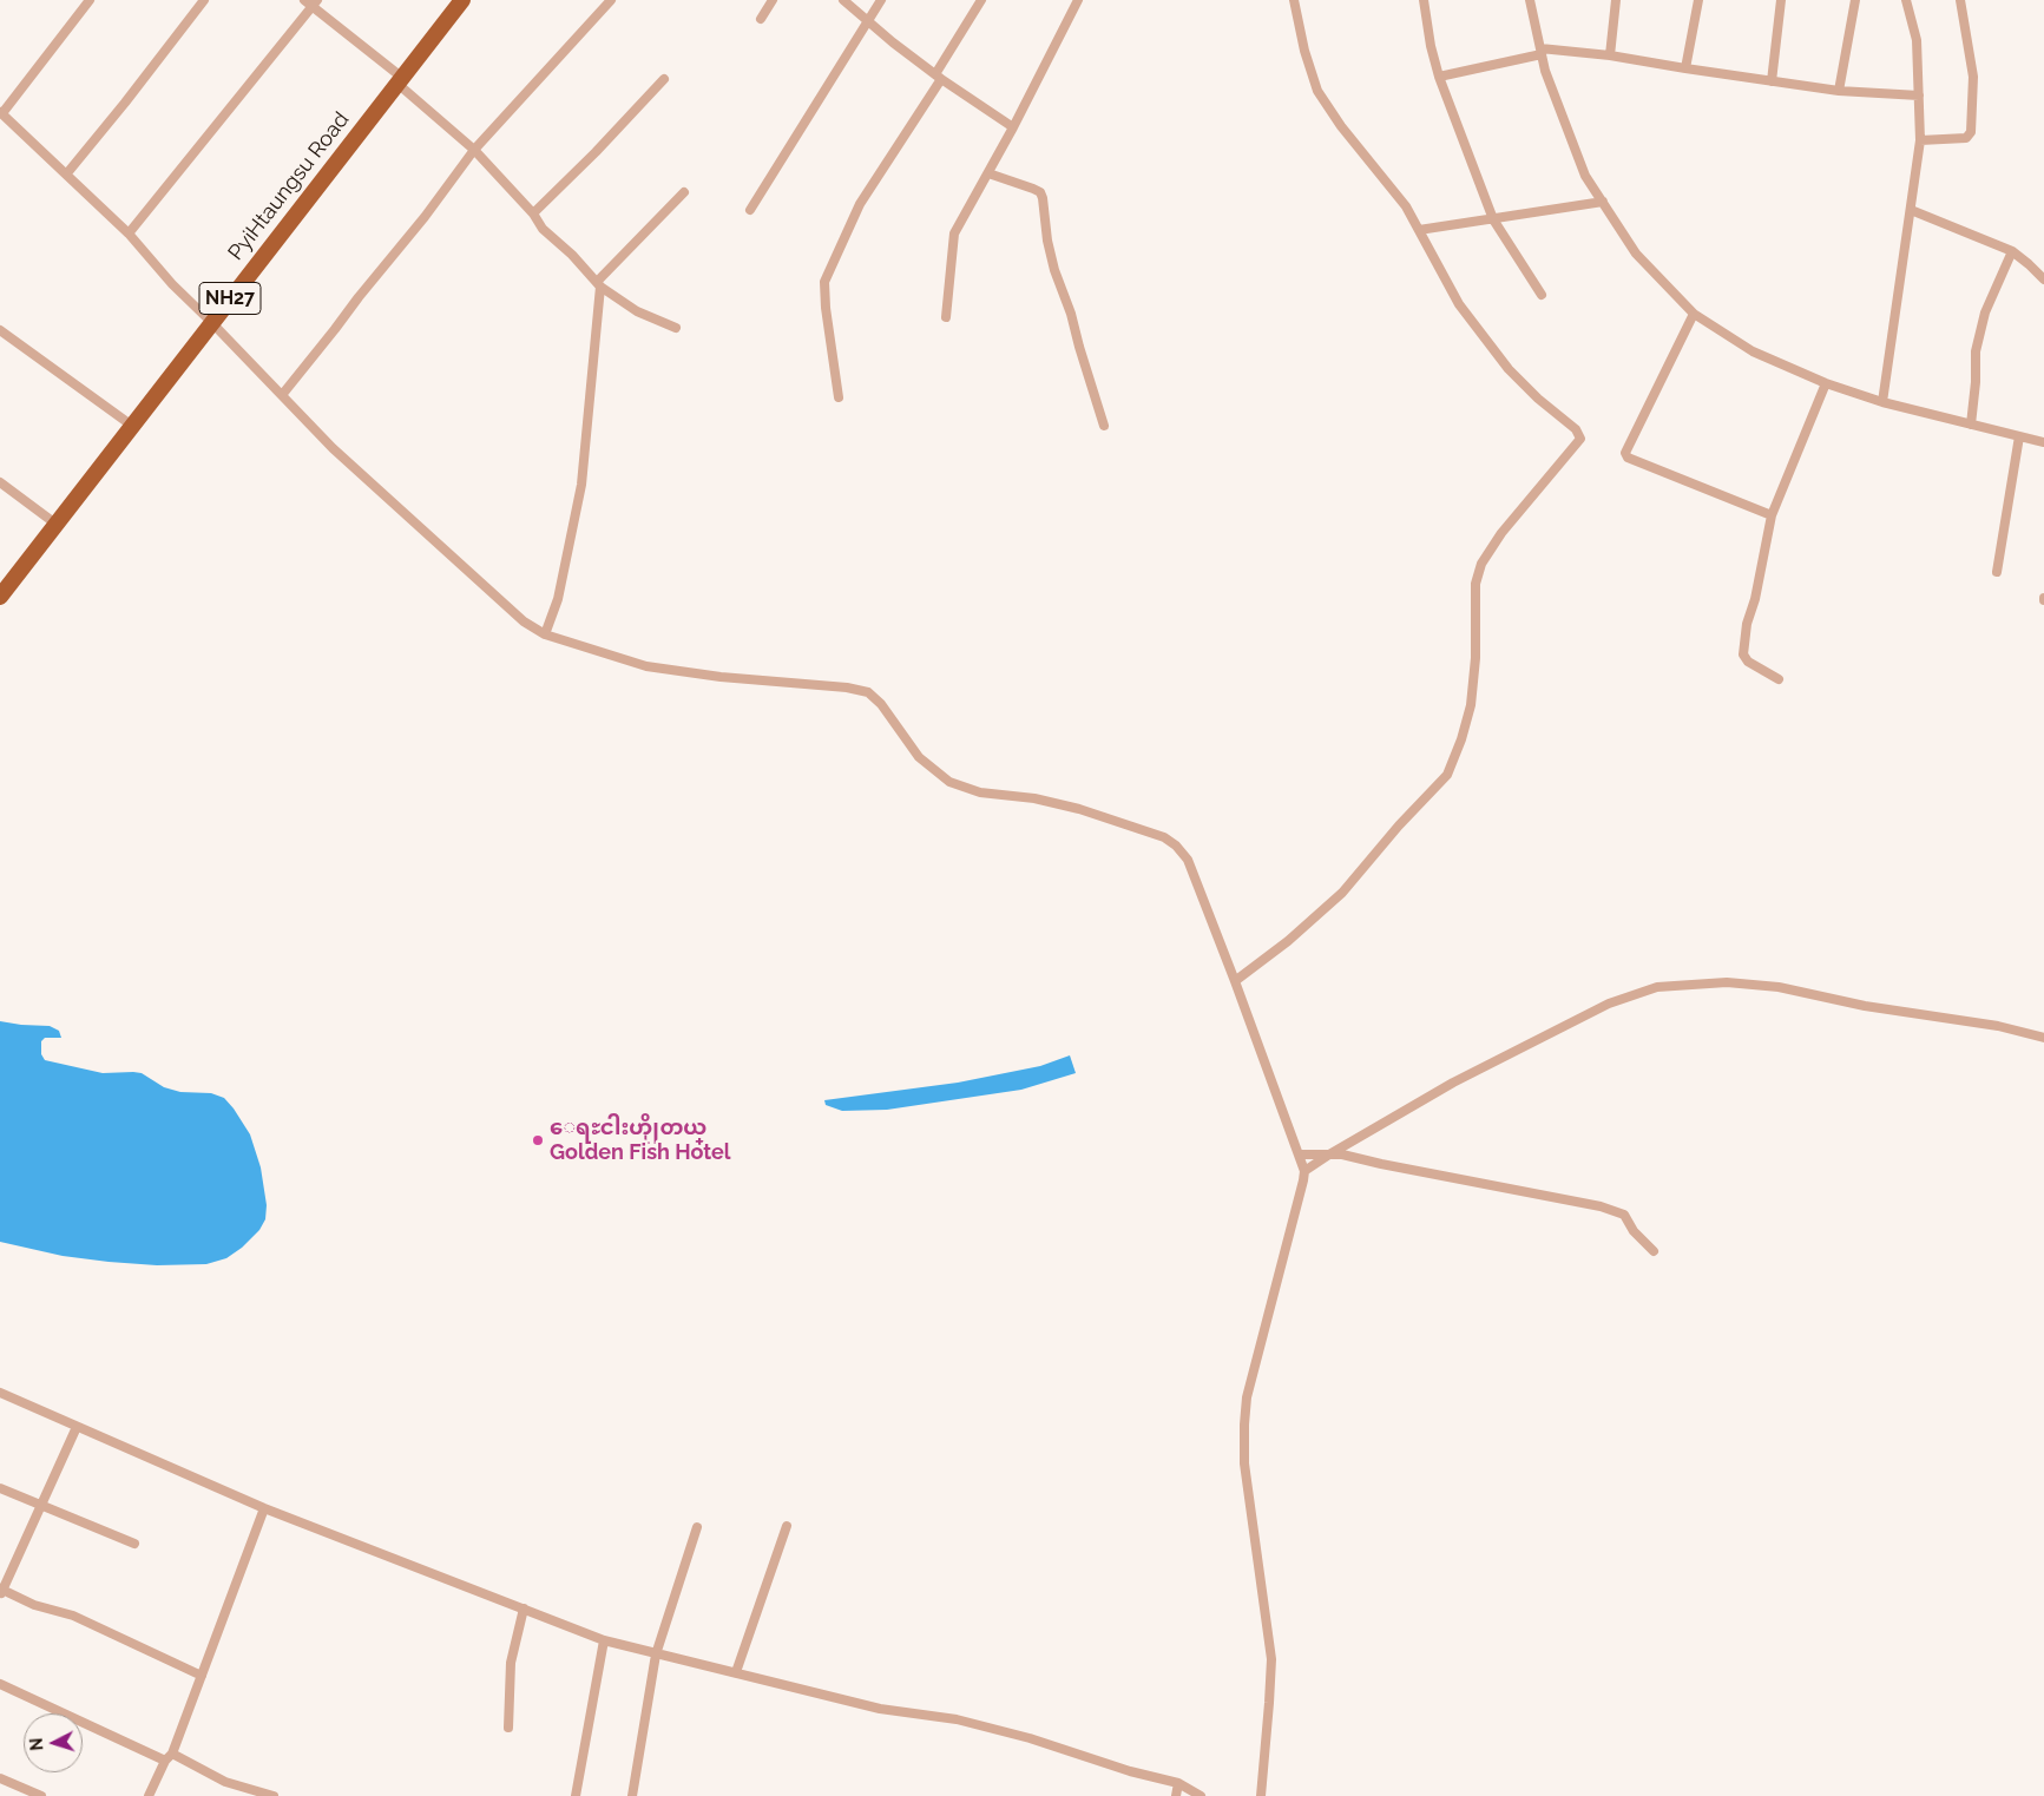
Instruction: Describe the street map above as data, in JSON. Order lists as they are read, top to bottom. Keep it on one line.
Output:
{"streets":{"highway":["PyiHtaungsu Road","NH27"]},"places":["ေရႊငါးဟိုုတယ္ Golden Fish Hotel"],"north":"left"}
